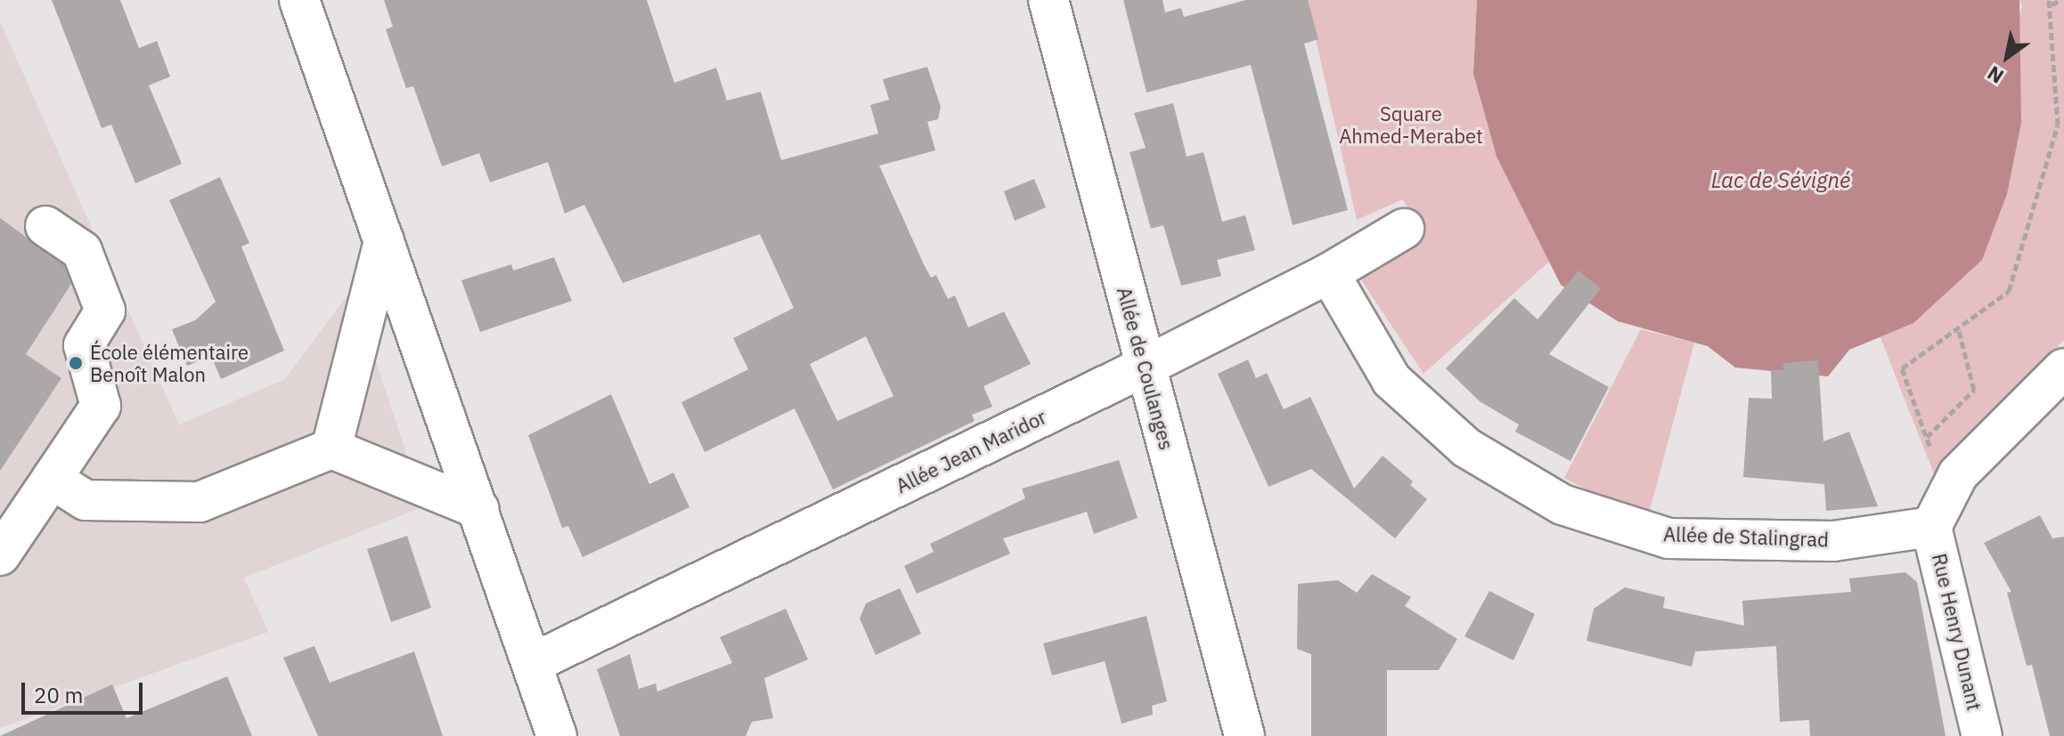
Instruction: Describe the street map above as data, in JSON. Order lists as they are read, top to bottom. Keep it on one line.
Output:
{"streets":{"street":["Allée de Coulanges","Allée Jean Maridor","Allée de Stalingrad","Rue Henry Dunant"]},"crossings":[["Allée de Coulanges","Allée Jean Maridor"],["Allée Jean Maridor","Allée de Stalingrad"],["Allée de Stalingrad","Rue Henry Dunant"]],"water":["Lac de Sévigné"],"parks":["Square Ahmed-Merabet"],"places":["École élémentaire Benoît Malon"],"scale_bar":"20 m","north":"bottom left"}
